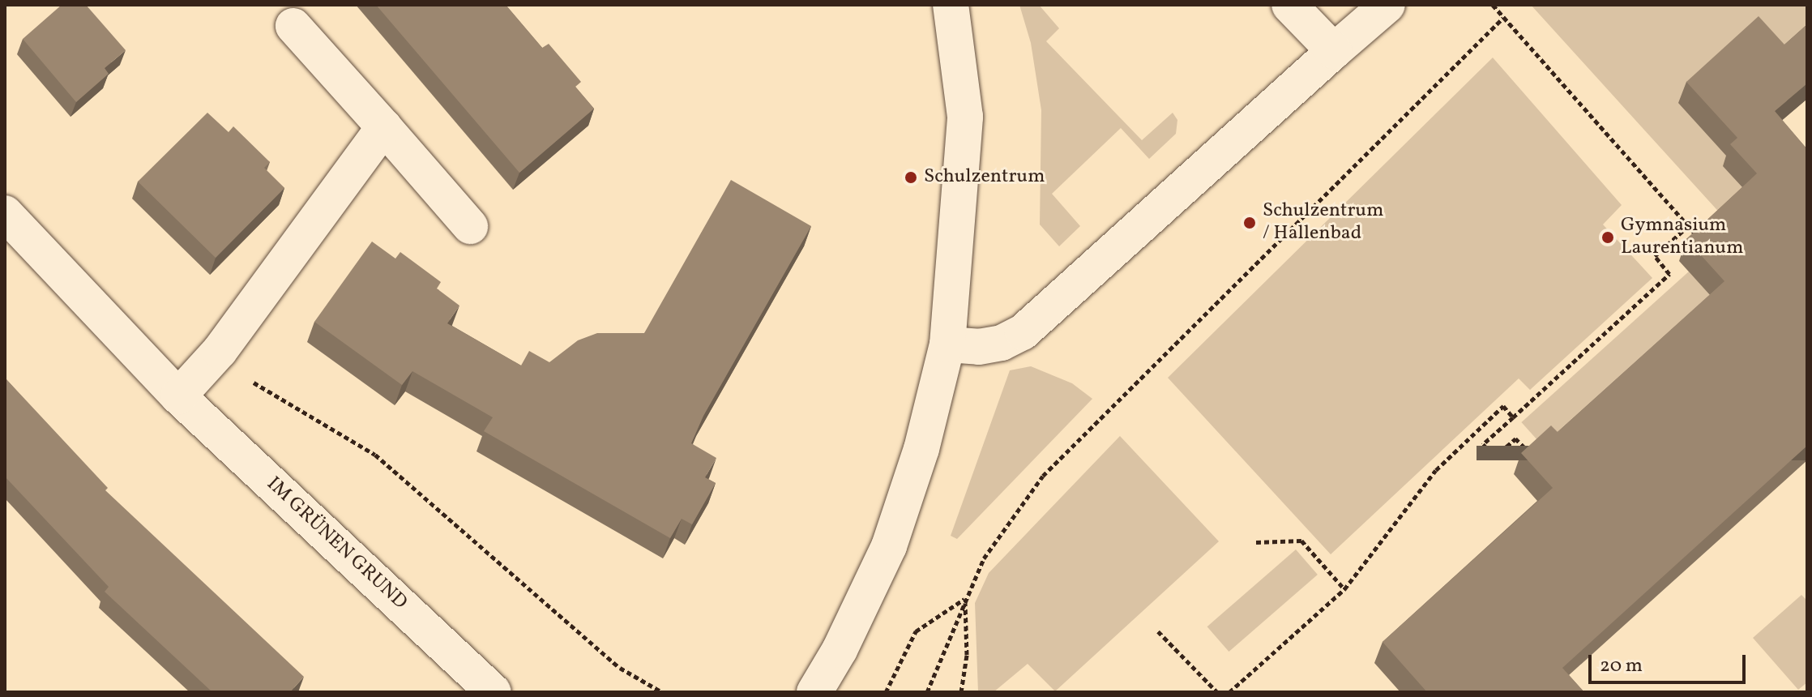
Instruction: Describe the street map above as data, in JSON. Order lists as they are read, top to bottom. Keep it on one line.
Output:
{"streets":{"street":["IM GRÜNEN GRUND"]},"places":["Schulzentrum","Schulzentrum / Hallenbad","Gymnasium Laurentianum"],"scale_bar":"20 m"}
